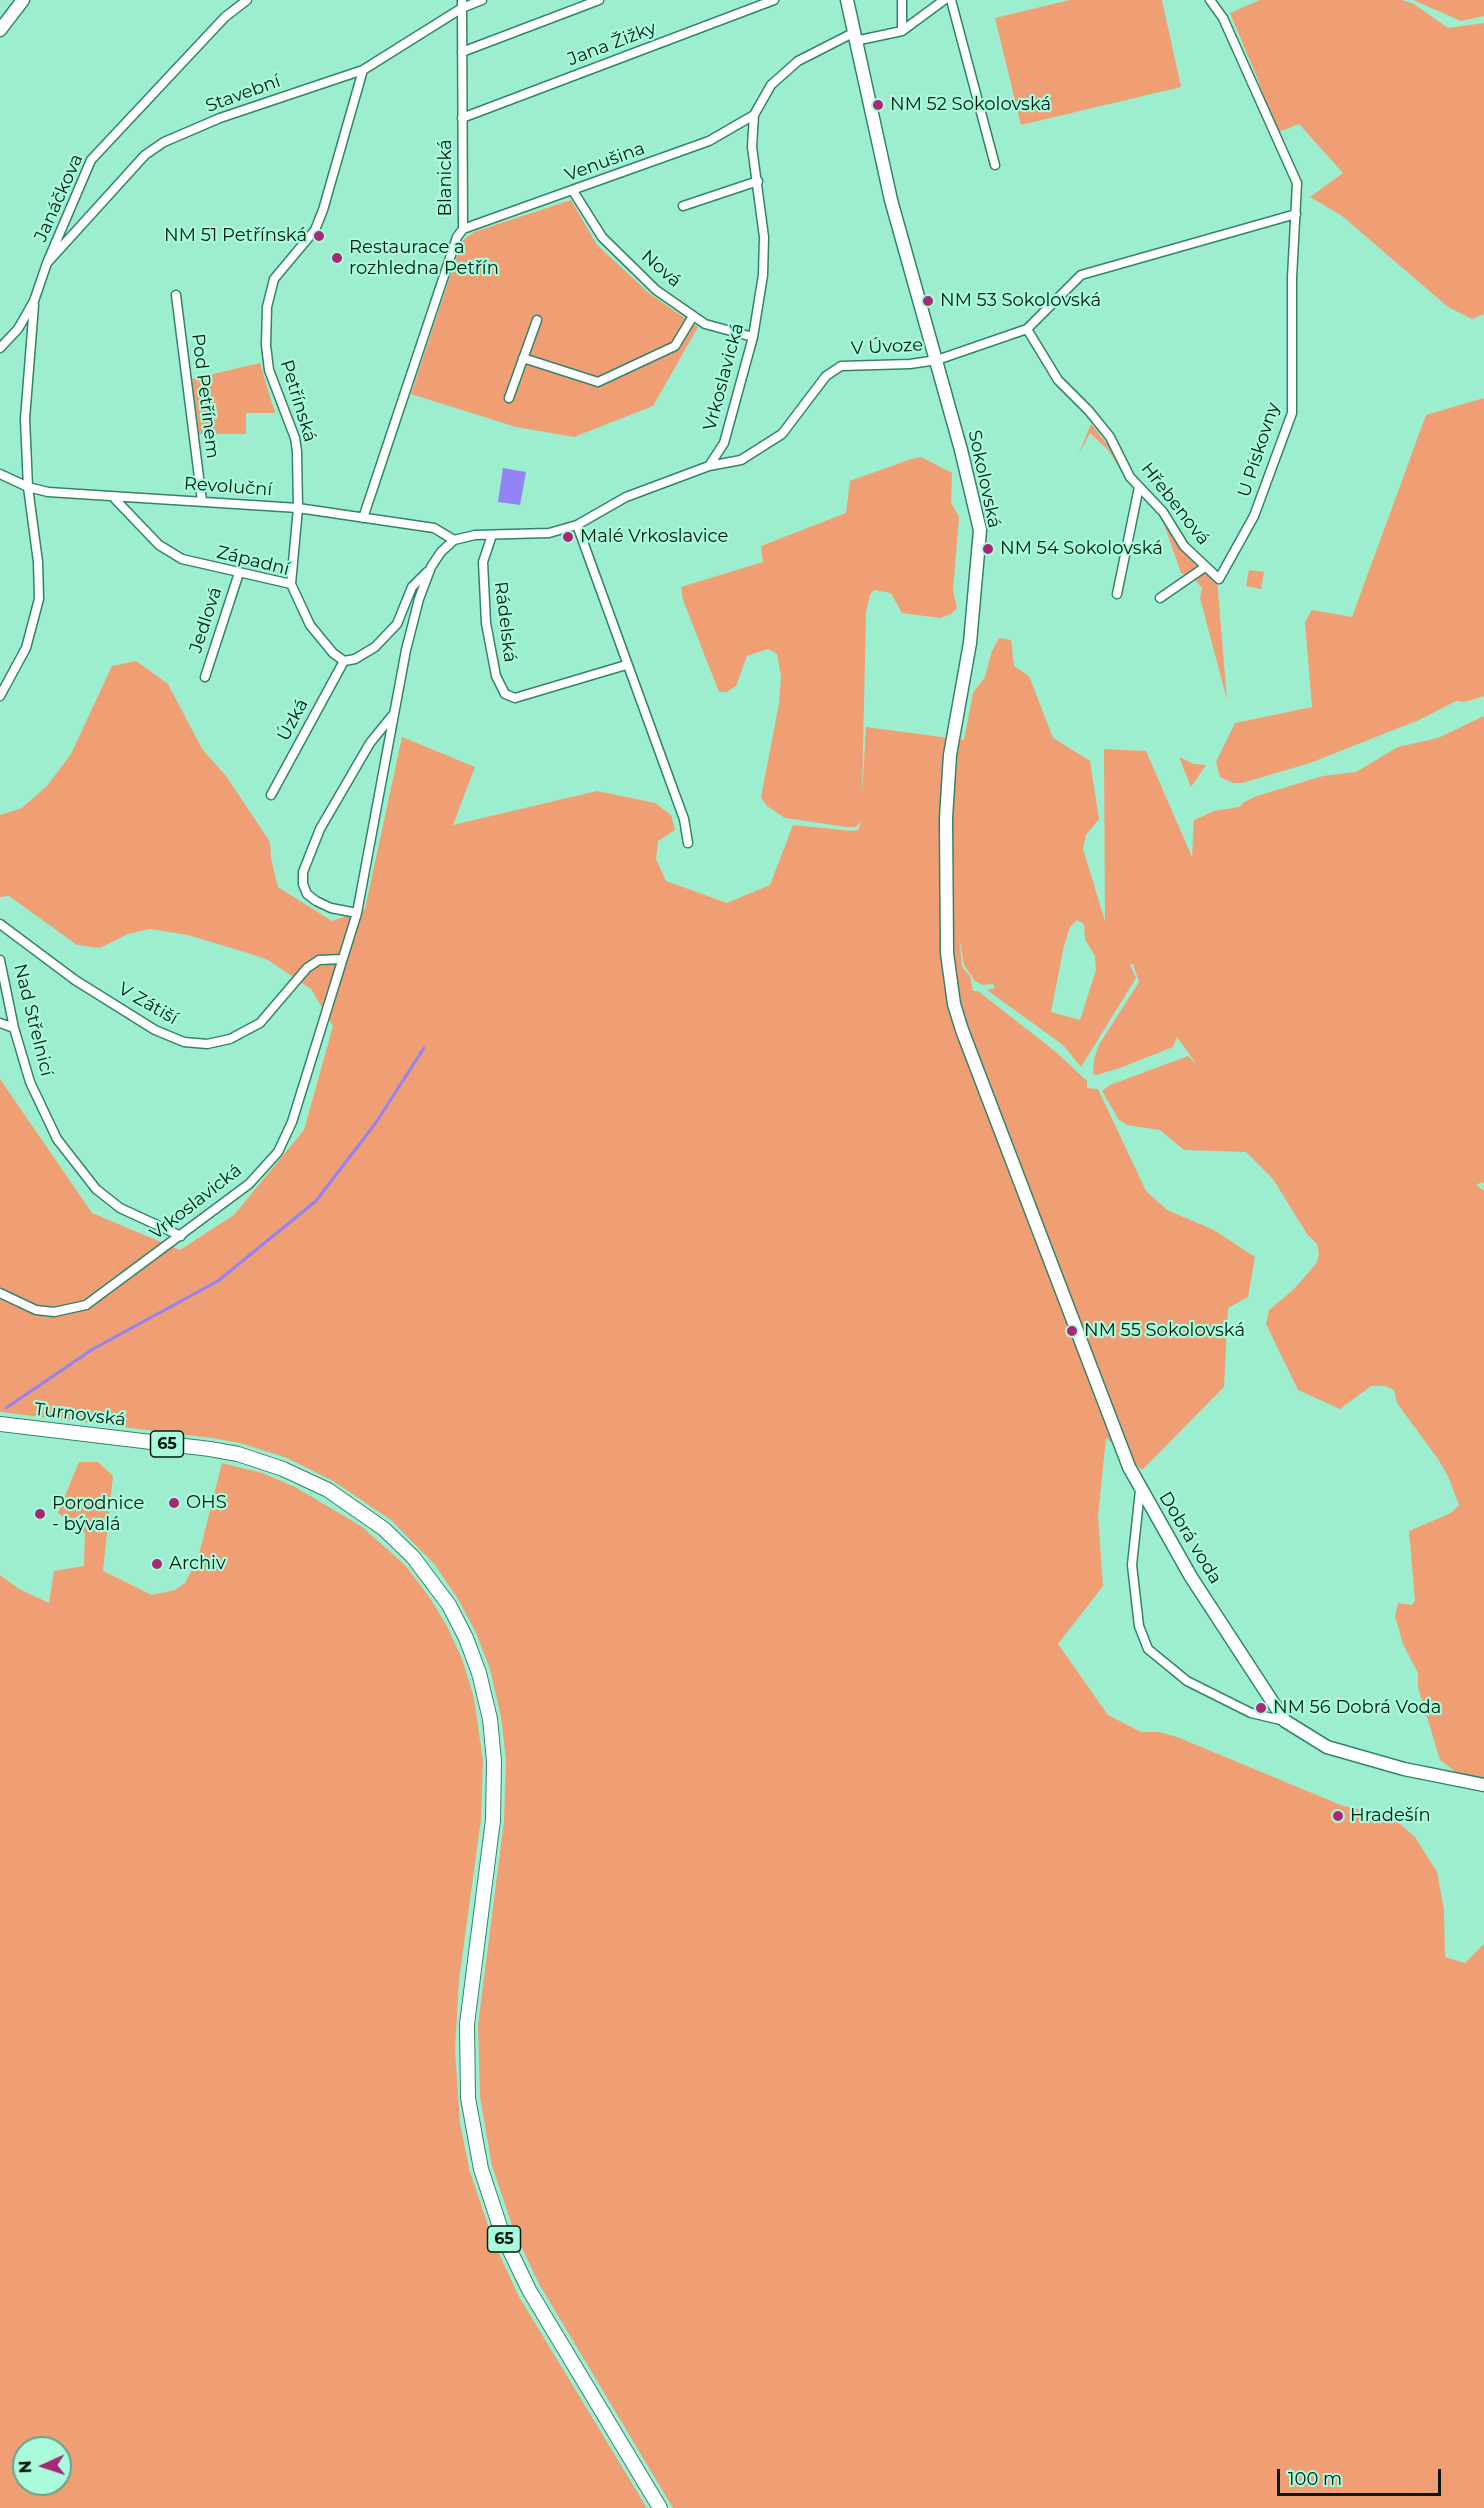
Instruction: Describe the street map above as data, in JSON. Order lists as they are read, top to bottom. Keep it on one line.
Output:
{"streets":{"main road":["Turnovská","65"],"street":["Jana Žižky","Stavební","Venušina","Blanická","Janáčkova","Nová","V Úvoze","Vrkoslavická","Pod Petřínem","Petřínská","U Pískovny","Sokolovská","Revoluční","Hřebenová","Západní","Jedlová","Rádelská","Úzká","V Zátiší","Nad Střelnicí","Dobrá voda"]},"crossings":[["Jana Žižky","Blanická"],["Stavební","Blanická"],["Stavební","Janáčkova"],["Stavební","Petřínská"],["Venušina","Blanická"],["Venušina","Nová"],["Venušina","Vrkoslavická"],["Blanická","Revoluční"],["Nová","Vrkoslavická"],["V Úvoze","Vrkoslavická"],["V Úvoze","U Pískovny"],["V Úvoze","Sokolovská"],["V Úvoze","Hřebenová"],["Vrkoslavická","Sokolovská"],["Vrkoslavická","Revoluční"],["Vrkoslavická","V Zátiší"],["Vrkoslavická","Nad Střelnicí"],["Pod Petřínem","Revoluční"],["Petřínská","Revoluční"],["Petřínská","Západní"],["U Pískovny","Hřebenová"],["Sokolovská","Dobrá voda"],["Revoluční","Západní"],["Západní","Jedlová"],["Západní","Úzká"]],"places":["NM 52 Sokolovská","NM 51 Petřínská","Restaurace a rozhledna Petřín","NM 53 Sokolovská","Malé Vrkoslavice","NM 54 Sokolovská","NM 55 Sokolovská","OHS","Porodnice - bývalá","Archiv","NM 56 Dobrá Voda","Hradešín"],"scale_bar":"100 m","north":"left"}
